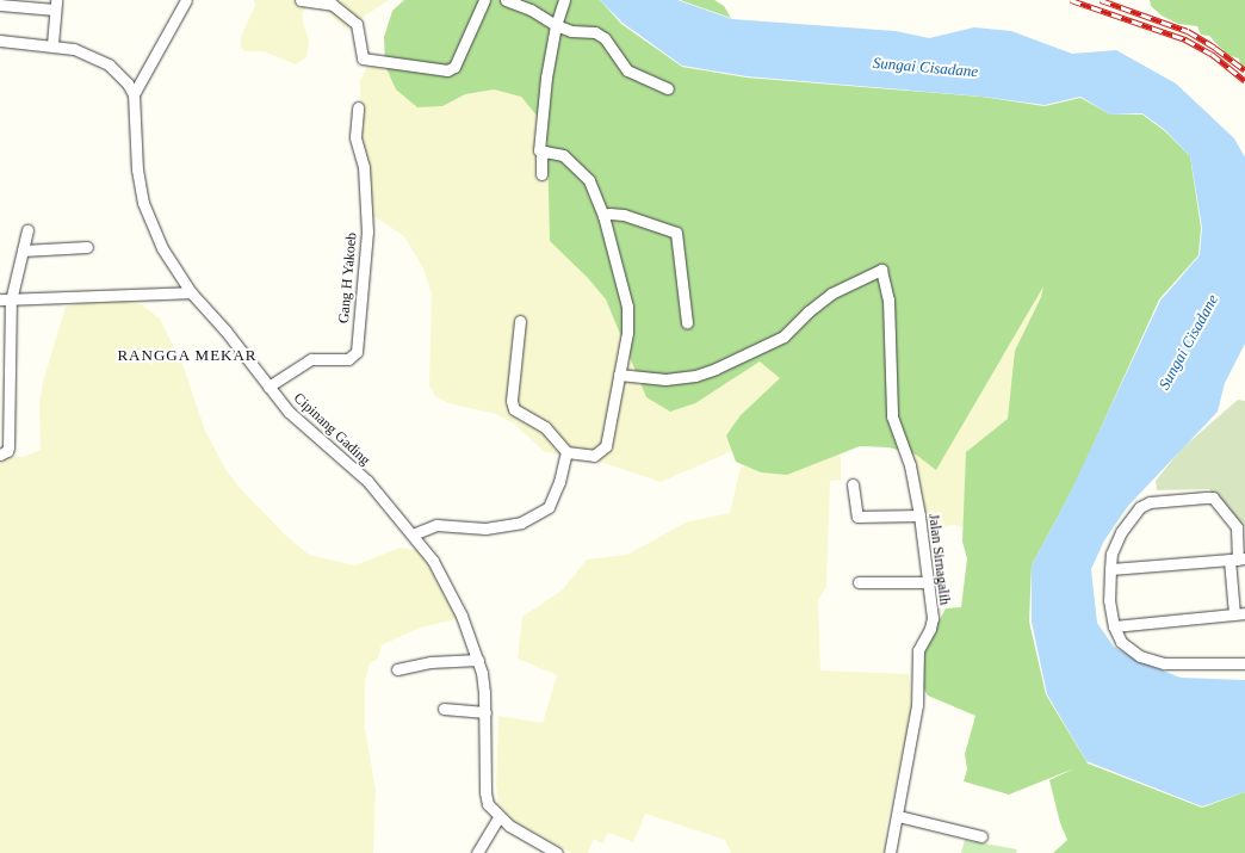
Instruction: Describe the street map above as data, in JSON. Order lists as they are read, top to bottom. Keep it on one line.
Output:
{"streets":{"street":["Gang H Yakoeb","Cipinang Gading","Jalan Sirnagalih"]},"crossings":[["Gang H Yakoeb","Cipinang Gading"]],"districts":["RANGGA MEKAR"],"water":["Sungai Cisadane"]}
